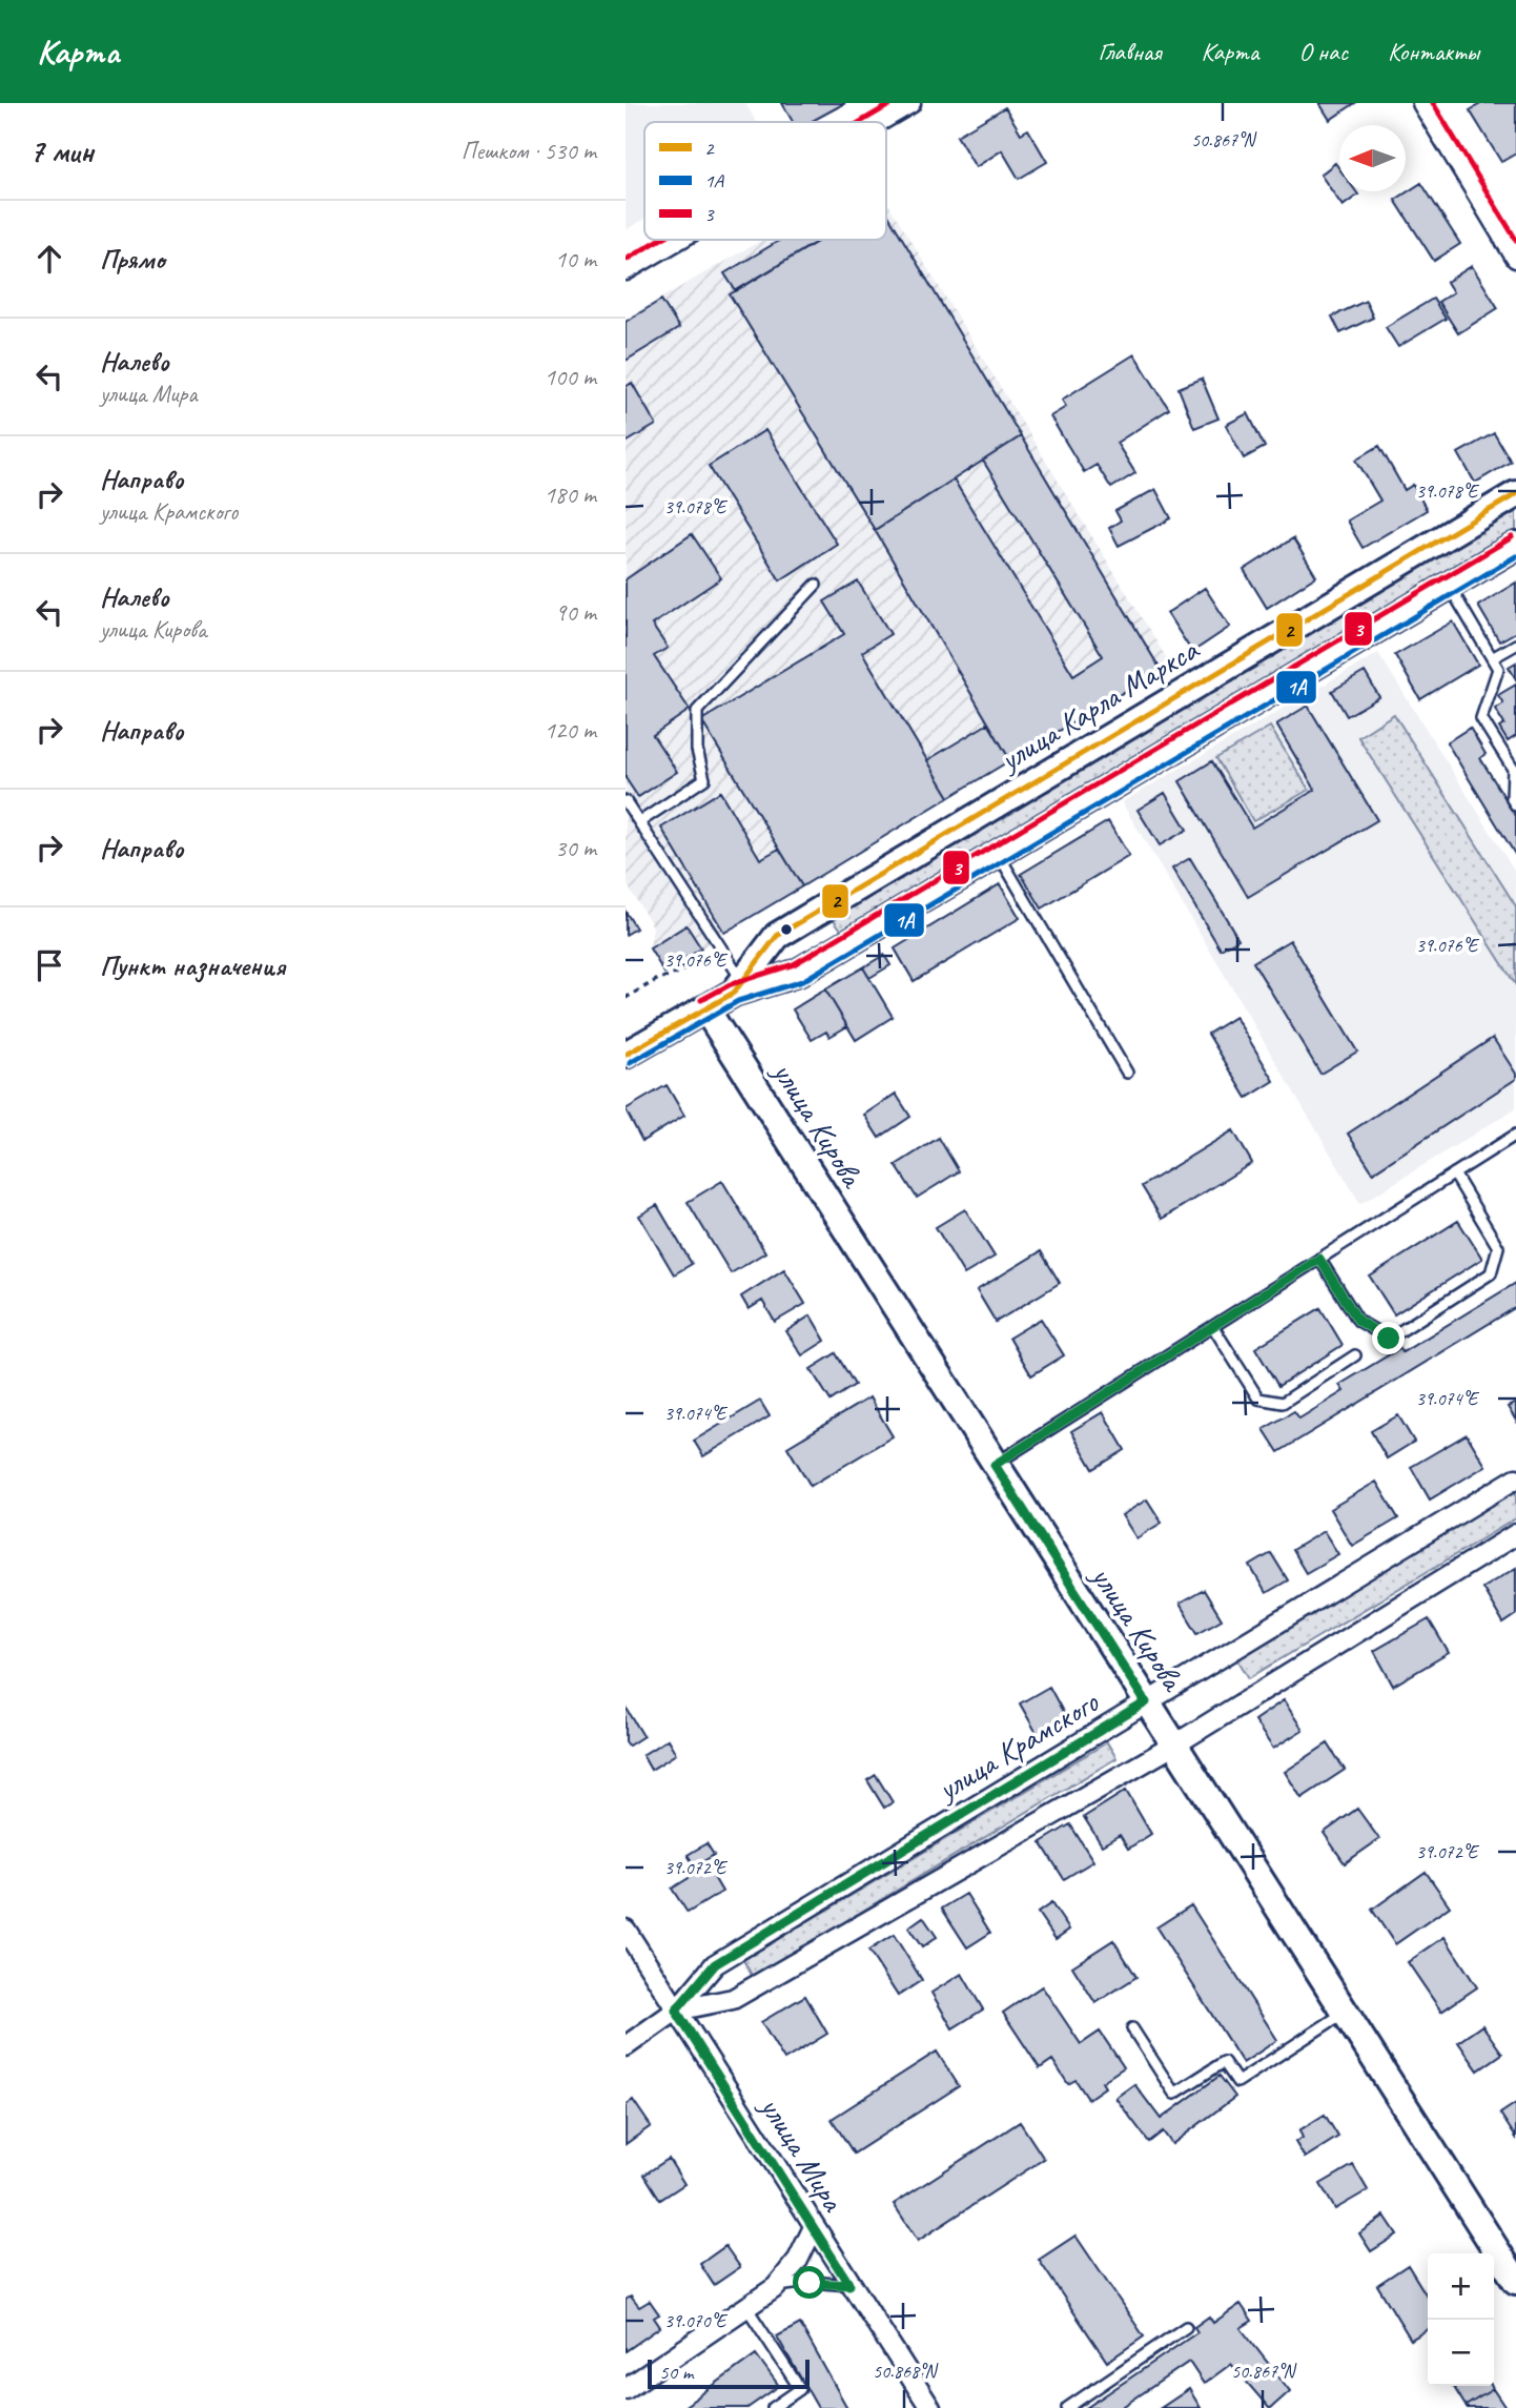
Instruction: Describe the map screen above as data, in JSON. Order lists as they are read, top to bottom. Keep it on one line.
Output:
{"streets":{"main road":["улица Карла Маркса","улица Кирова"],"street":["улица Крамского","улица Мира"]},"crossings":[["улица Карла Маркса","улица Кирова"],["улица Кирова","улица Крамского"],["улица Крамского","улица Мира"]],"lines":["transit line 3","transit line 2","transit line 1А"],"legend":["2","1А","3"],"scale_bar":"50 m","north":"left","page":{"header":"Карта","nav":["Главная","Карта","О нас","Контакты"],"heading":["7 мин","Пешком · 530 m"],"list":[["Прямо","10 m"],["Налево","улица Мира","100 m"],["Направо","улица Крамского","180 m"],["Налево","улица Кирова","90 m"],["Направо","120 m"],["Направо","30 m"],"Пункт назначения"],"map_buttons":["+","−"],"scale":"50 m"},"coordinates":["50.867°N","39.078°E","39.076°E","39.074°E","39.072°E","39.070°E","50.868°N"]}
